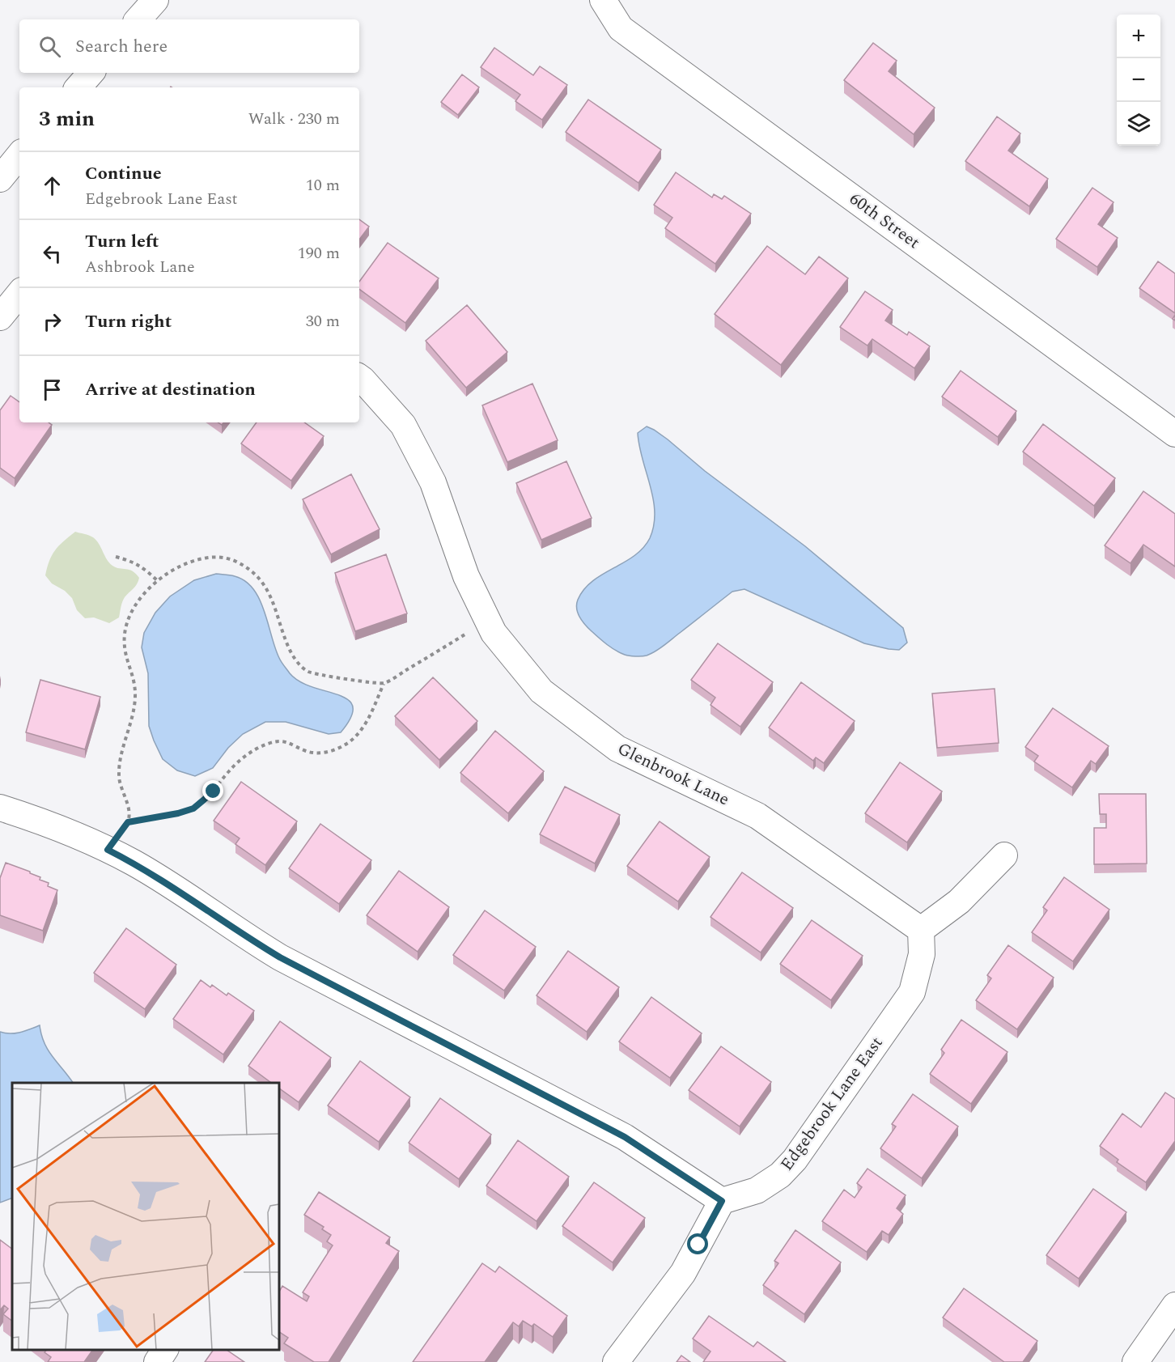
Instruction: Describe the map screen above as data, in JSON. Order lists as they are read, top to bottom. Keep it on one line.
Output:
{"streets":{"street":["60th Street","Glenbrook Lane","Edgebrook Lane East"]},"crossings":[["Glenbrook Lane","Edgebrook Lane East"]],"page":{"map_buttons":["+","−"],"search":"Search here","heading":["3 min","Walk · 230 m"],"list":[["Continue","Edgebrook Lane East","10 m"],["Turn left","Ashbrook Lane","190 m"],["Turn right","30 m"],"Arrive at destination"]}}
